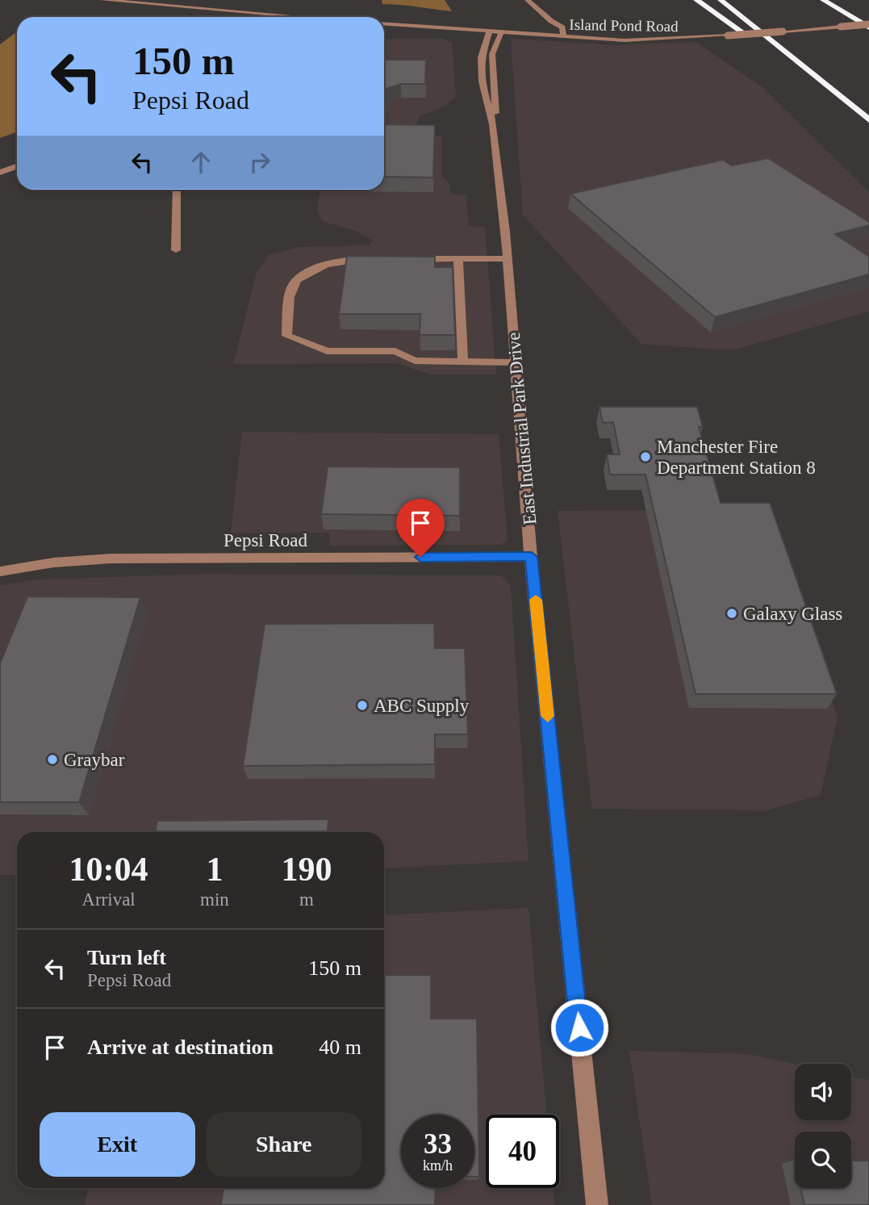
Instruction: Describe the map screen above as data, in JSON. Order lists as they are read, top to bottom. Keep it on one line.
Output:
{"streets":{"street":["Island Pond Road","East Industrial Park Drive","Pepsi Road"]},"crossings":[["Island Pond Road","East Industrial Park Drive"],["East Industrial Park Drive","Pepsi Road"]],"places":["Manchester Fire Department Station 8","Galaxy Glass","ABC Supply","Graybar"],"page":{"turn":["150 m","Pepsi Road"],"eta":["10:04","Arrival","1","min","190","m"],"list":[{"name":"Turn left","note":"Pepsi Road","value":"150 m"},{"name":"Arrive at destination","value":"40 m"}],"buttons":["Exit","Share"],"speed":"33 km/h","limit":"40"}}
